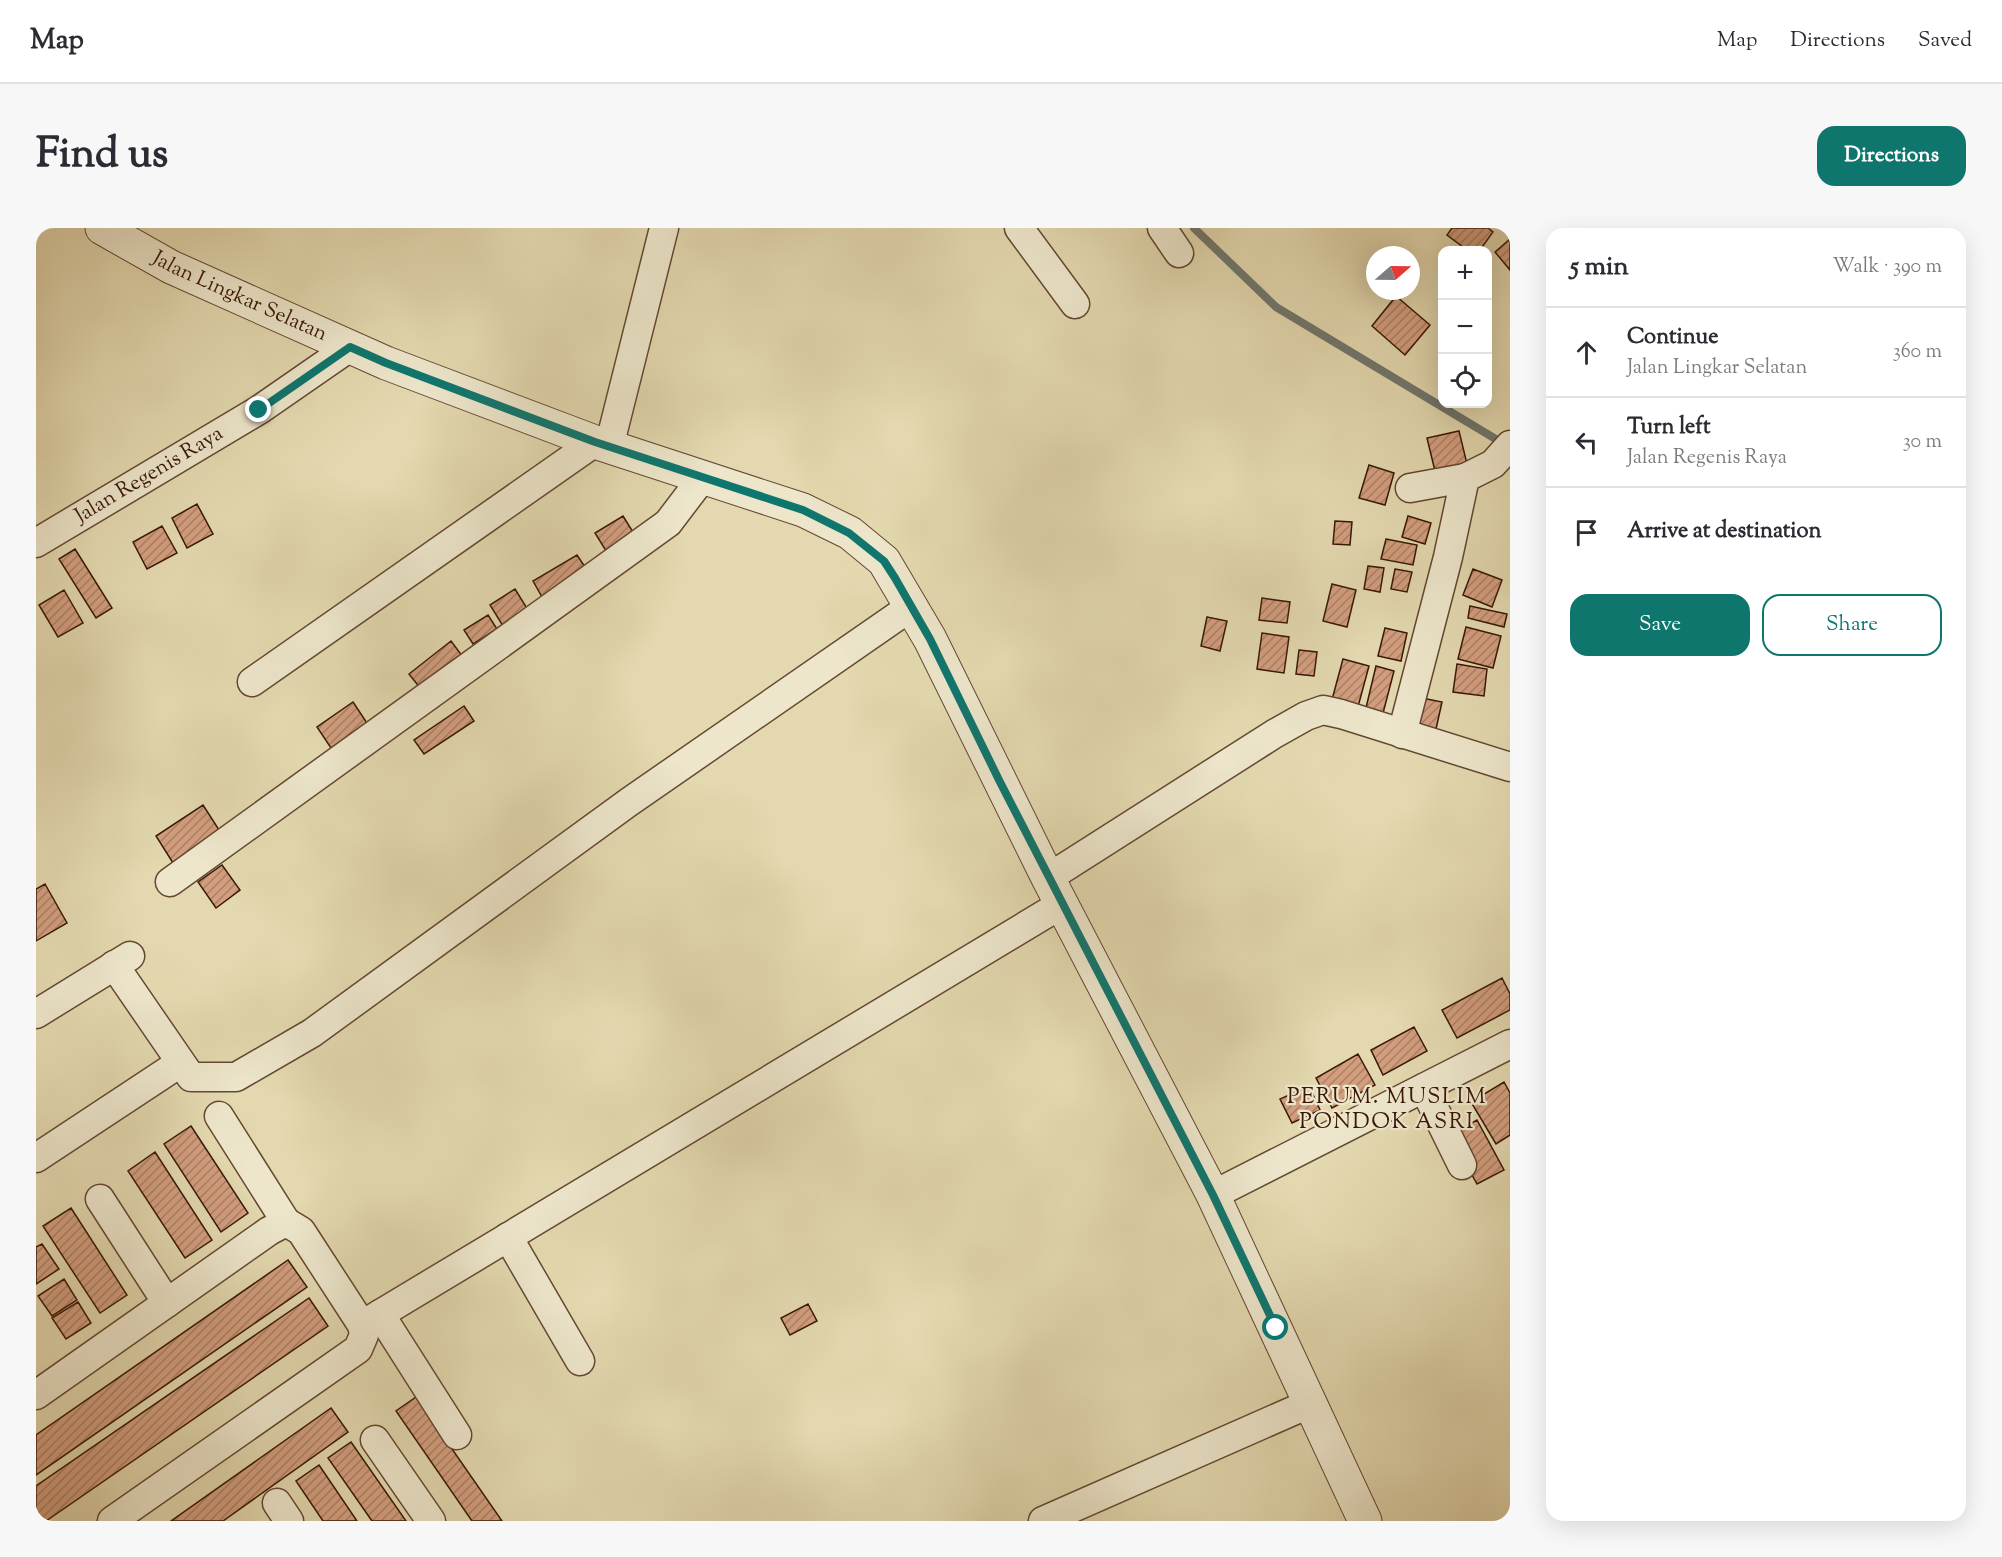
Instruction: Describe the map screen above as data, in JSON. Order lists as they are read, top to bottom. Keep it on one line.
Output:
{"streets":{"street":["Jalan Lingkar Selatan","Jalan Regenis Raya"]},"crossings":[["Jalan Lingkar Selatan","Jalan Regenis Raya"]],"districts":["PERUM. MUSLIM PONDOK ASRI"],"north":"right","page":{"header":"Map","nav":["Map","Directions","Saved"],"title":"Find us","buttons":["Directions",["Save","Share"]],"heading":["5 min","Walk · 390 m"],"map_buttons":["+","−"],"list":[["Continue","Jalan Lingkar Selatan","360 m"],["Turn left","Jalan Regenis Raya","30 m"],"Arrive at destination"]}}
